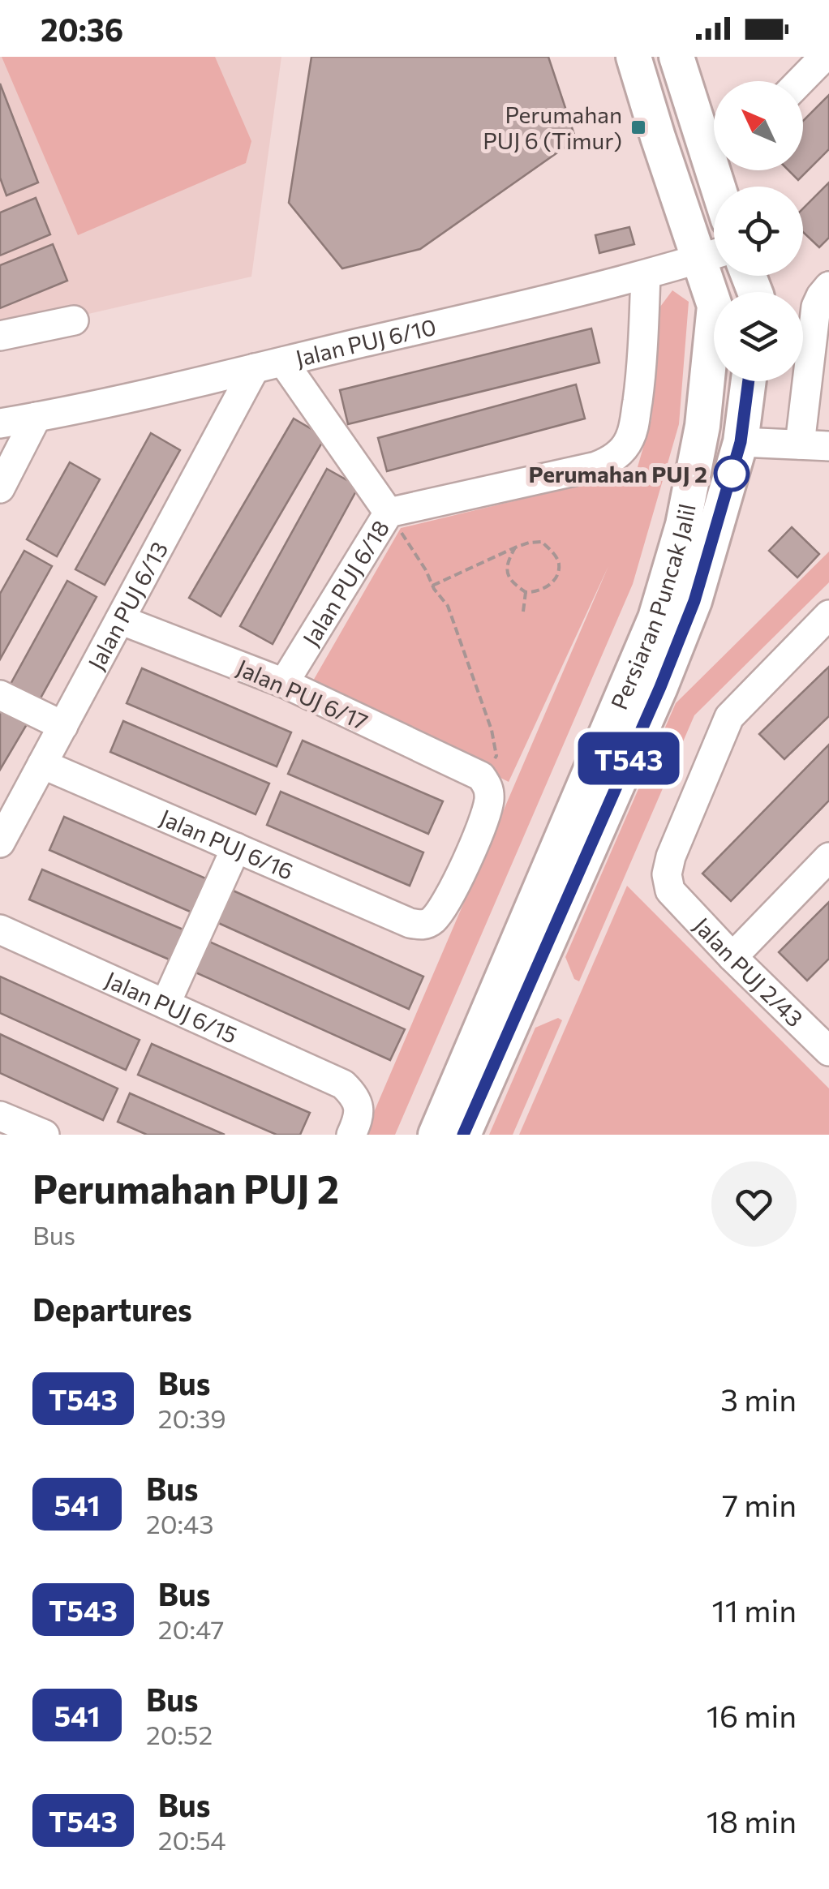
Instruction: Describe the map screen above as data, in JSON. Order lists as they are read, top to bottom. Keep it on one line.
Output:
{"streets":{"main road":["Persiaran Puncak Jalil"],"street":["Jalan PUJ 6/10","Jalan PUJ 6/18","Jalan PUJ 6/13","Jalan PUJ 6/17","Jalan PUJ 6/16","Jalan PUJ 2/43","Jalan PUJ 6/15"]},"crossings":[["Jalan PUJ 6/10","Jalan PUJ 6/18"],["Jalan PUJ 6/10","Jalan PUJ 6/13"],["Jalan PUJ 6/10","Persiaran Puncak Jalil"],["Jalan PUJ 6/18","Jalan PUJ 6/17"],["Jalan PUJ 6/13","Jalan PUJ 6/17"],["Jalan PUJ 6/13","Jalan PUJ 6/16"],["Jalan PUJ 6/17","Jalan PUJ 6/16"]],"places":{"transit":["Perumahan PUJ 6 (Timur)"],"other":["Perumahan PUJ 2"]},"lines":["bus line T543"],"north":"top left","page":{"status":"20:36","on_map":"T543","heading":[["Perumahan PUJ 2","Bus"],"Departures"],"list":[{"mark":"T543","name":"Bus","note":"20:39","value":"3 min"},{"mark":"541","name":"Bus","note":"20:43","value":"7 min"},{"mark":"T543","name":"Bus","note":"20:47","value":"11 min"},{"mark":"541","name":"Bus","note":"20:52","value":"16 min"},{"mark":"T543","name":"Bus","note":"20:54","value":"18 min"}]}}
